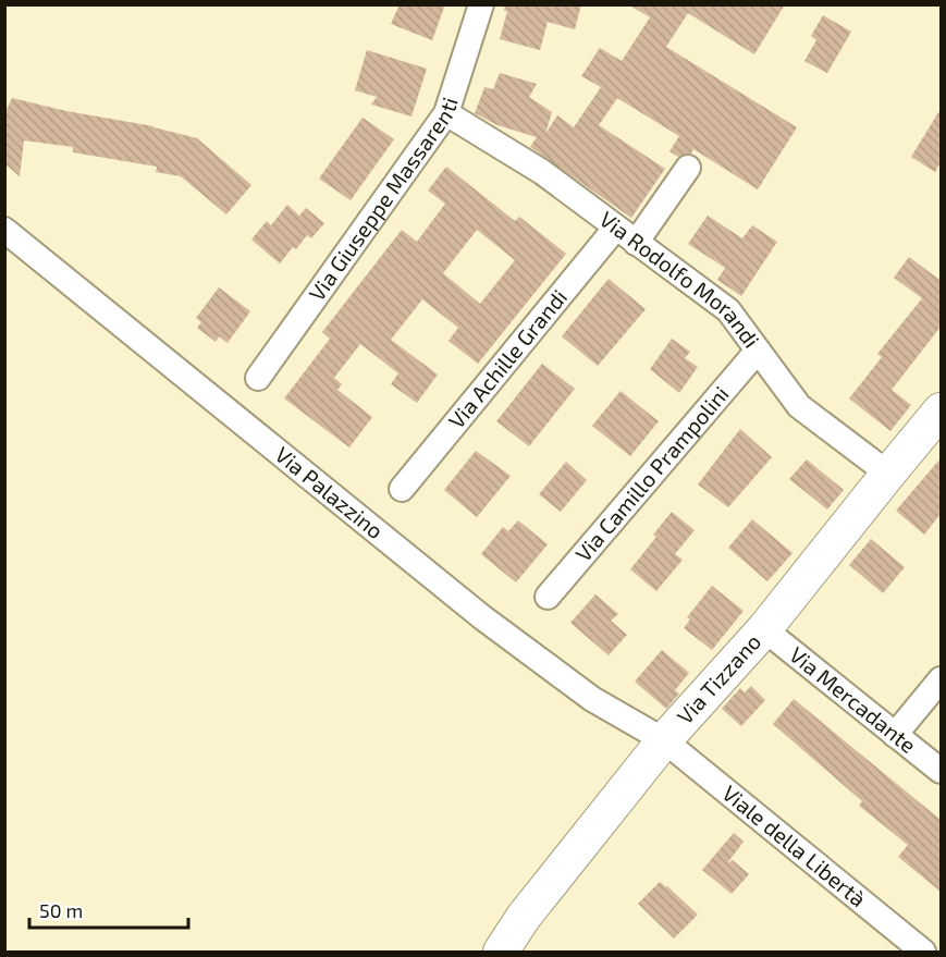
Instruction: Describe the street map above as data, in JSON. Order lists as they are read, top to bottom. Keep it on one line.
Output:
{"streets":{"street":["Via Giuseppe Massarenti","Via Rodolfo Morandi","Via Achille Grandi","Via Camillo Prampolini","Via Palazzino","Via Tizzano","Via Mercadante","Viale della Libertà"]},"crossings":[["Via Giuseppe Massarenti","Via Rodolfo Morandi"],["Via Rodolfo Morandi","Via Achille Grandi"],["Via Rodolfo Morandi","Via Camillo Prampolini"],["Via Rodolfo Morandi","Via Tizzano"],["Via Palazzino","Via Tizzano"],["Via Palazzino","Viale della Libertà"],["Via Tizzano","Via Mercadante"],["Via Tizzano","Viale della Libertà"]],"scale_bar":"50 m"}
